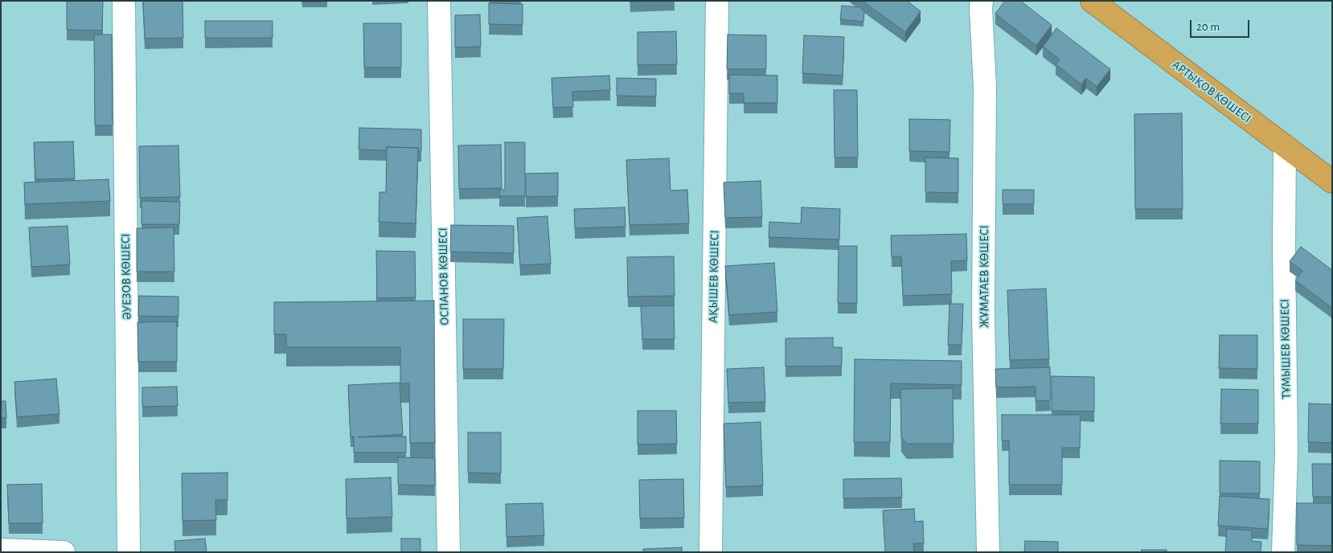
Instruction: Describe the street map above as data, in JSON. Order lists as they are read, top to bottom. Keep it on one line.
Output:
{"streets":{"highway":["АРТЫҚОВ КӨШЕСІ"],"street":["ӘУЕЗОВ КӨШЕСІ","ОСПАНОВ КӨШЕСІ","АҚЫШЕВ КӨШЕСІ","ЖҰМАТАЕВ КӨШЕСІ","ТҰМЫШЕВ КӨШЕСІ"]},"crossings":[["АРТЫҚОВ КӨШЕСІ","ТҰМЫШЕВ КӨШЕСІ"]],"scale_bar":"20 m"}
